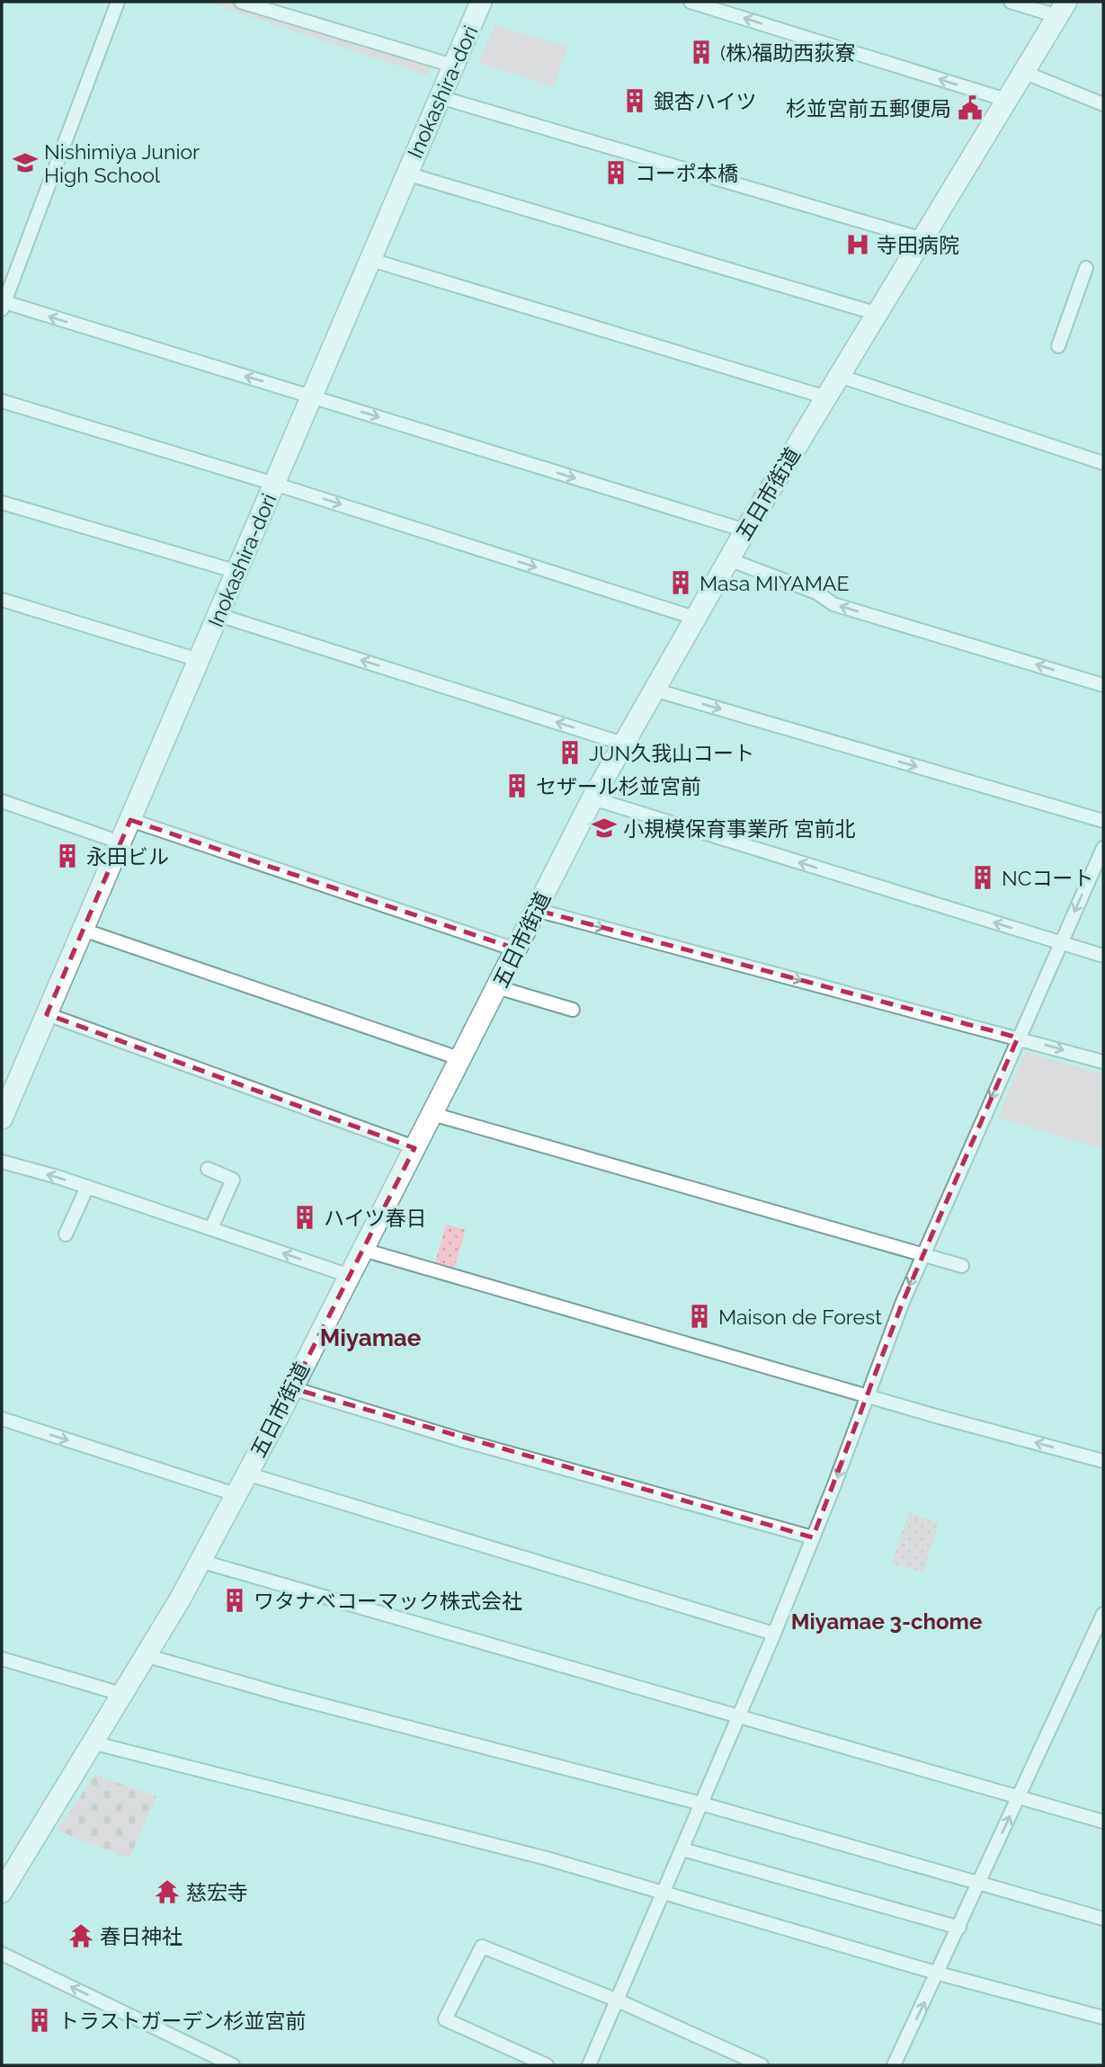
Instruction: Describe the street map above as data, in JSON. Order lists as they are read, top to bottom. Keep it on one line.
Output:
{"streets":{"main road":["Inokashira-dori","五日市街道"]},"districts":["Miyamae","Miyamae 3-chome"],"places":{"building":["(株)福助西荻寮","銀杏ハイツ","コーポ本橋","Masa MIYAMAE","JUN久我山コート","セザール杉並宮前","永田ビル","NCコート","ハイツ春日","Maison de Forest","ワタナベコーマック株式会社","トラストガーデン杉並宮前"],"public building":["杉並宮前五郵便局"],"school or university":["Nishimiya Junior High School","小規模保育事業所 宮前北"],"hospital":["寺田病院"],"temple":["慈宏寺","春日神社"]}}
